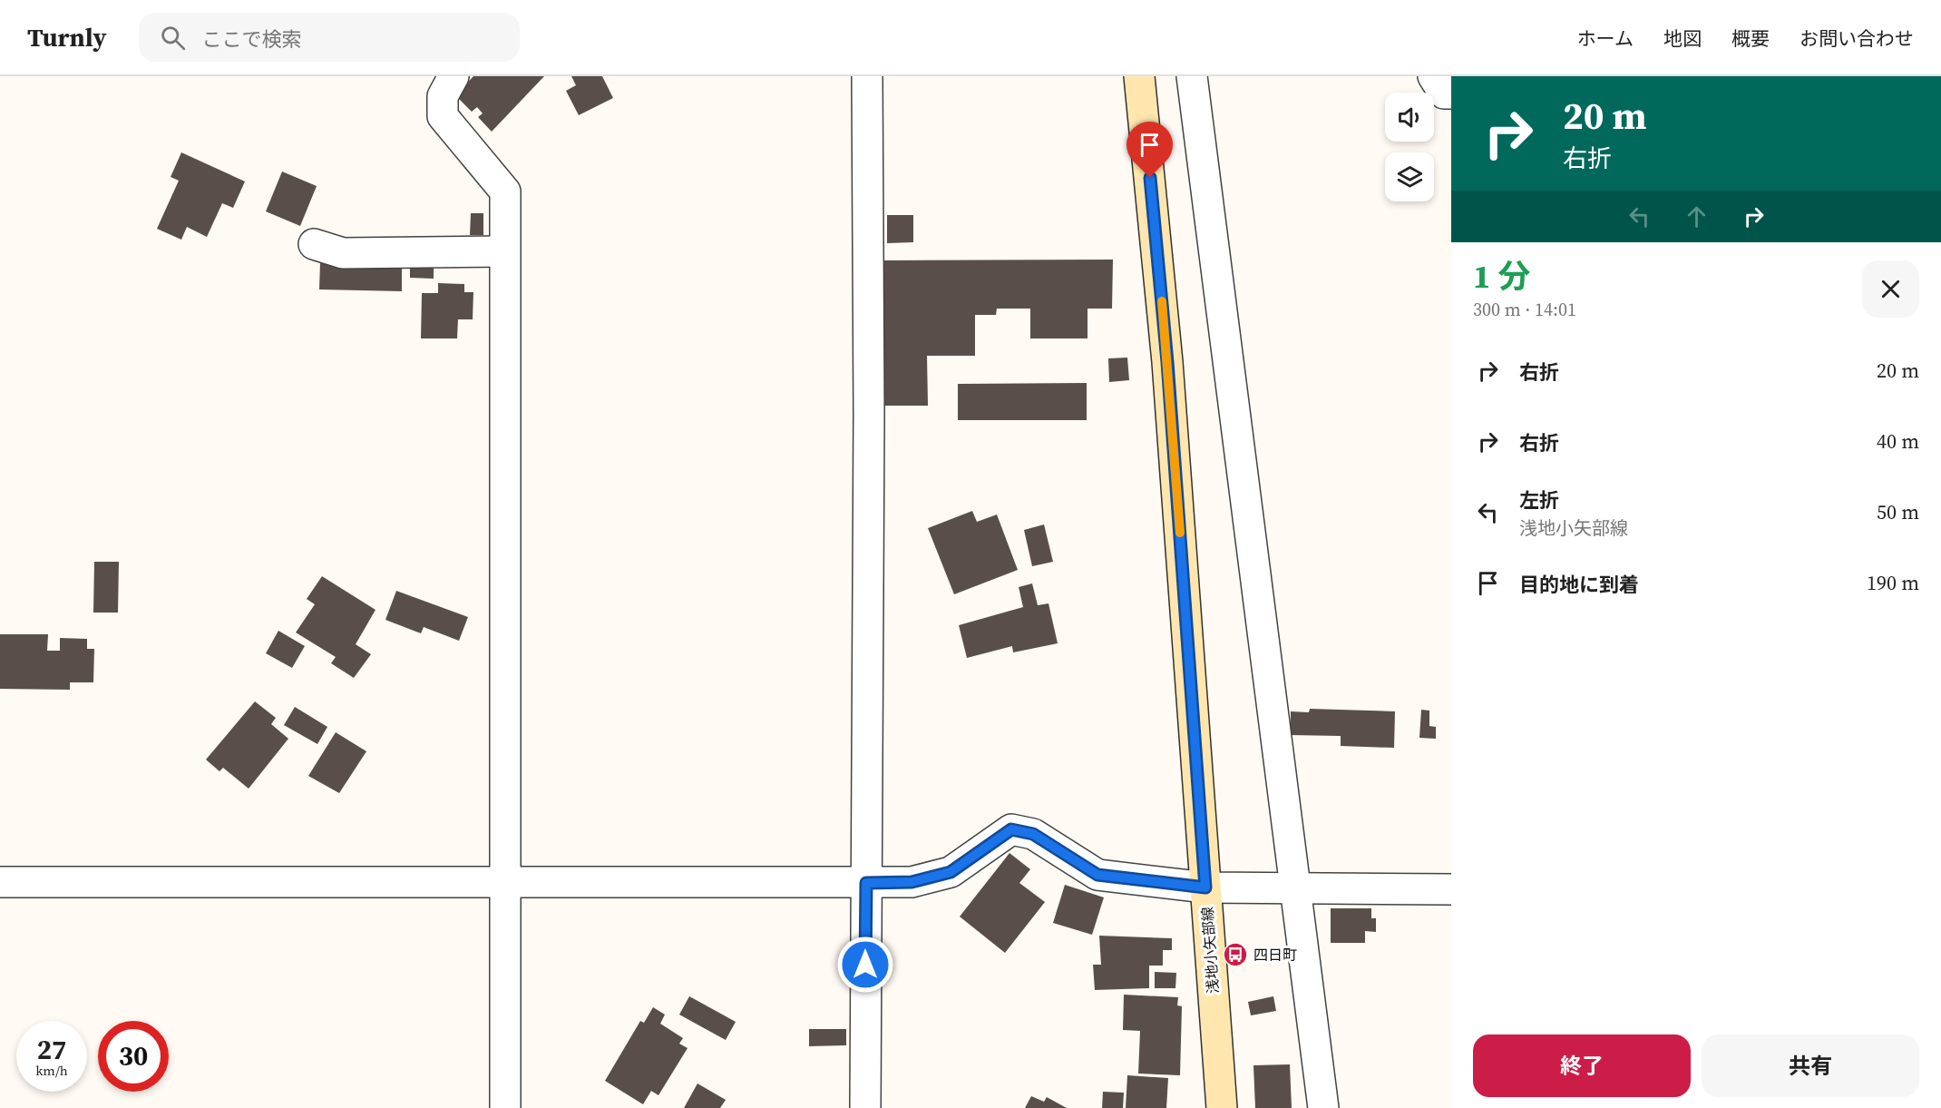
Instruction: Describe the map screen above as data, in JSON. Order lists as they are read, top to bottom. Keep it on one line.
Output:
{"streets":{"main road":["浅地小矢部線"]},"places":{"bus stop":["四日町"]},"page":{"header":"Turnly","search":"ここで検索","nav":["ホーム","地図","概要","お問い合わせ"],"turn":["20 m","右折"],"heading":["1 分","300 m · 14:01"],"list":[{"name":"右折","value":"20 m"},{"name":"右折","value":"40 m"},{"name":"左折","note":"浅地小矢部線","value":"50 m"},{"name":"目的地に到着","value":"190 m"}],"speed":"27 km/h","limit":"30","buttons":["終了","共有"]}}
